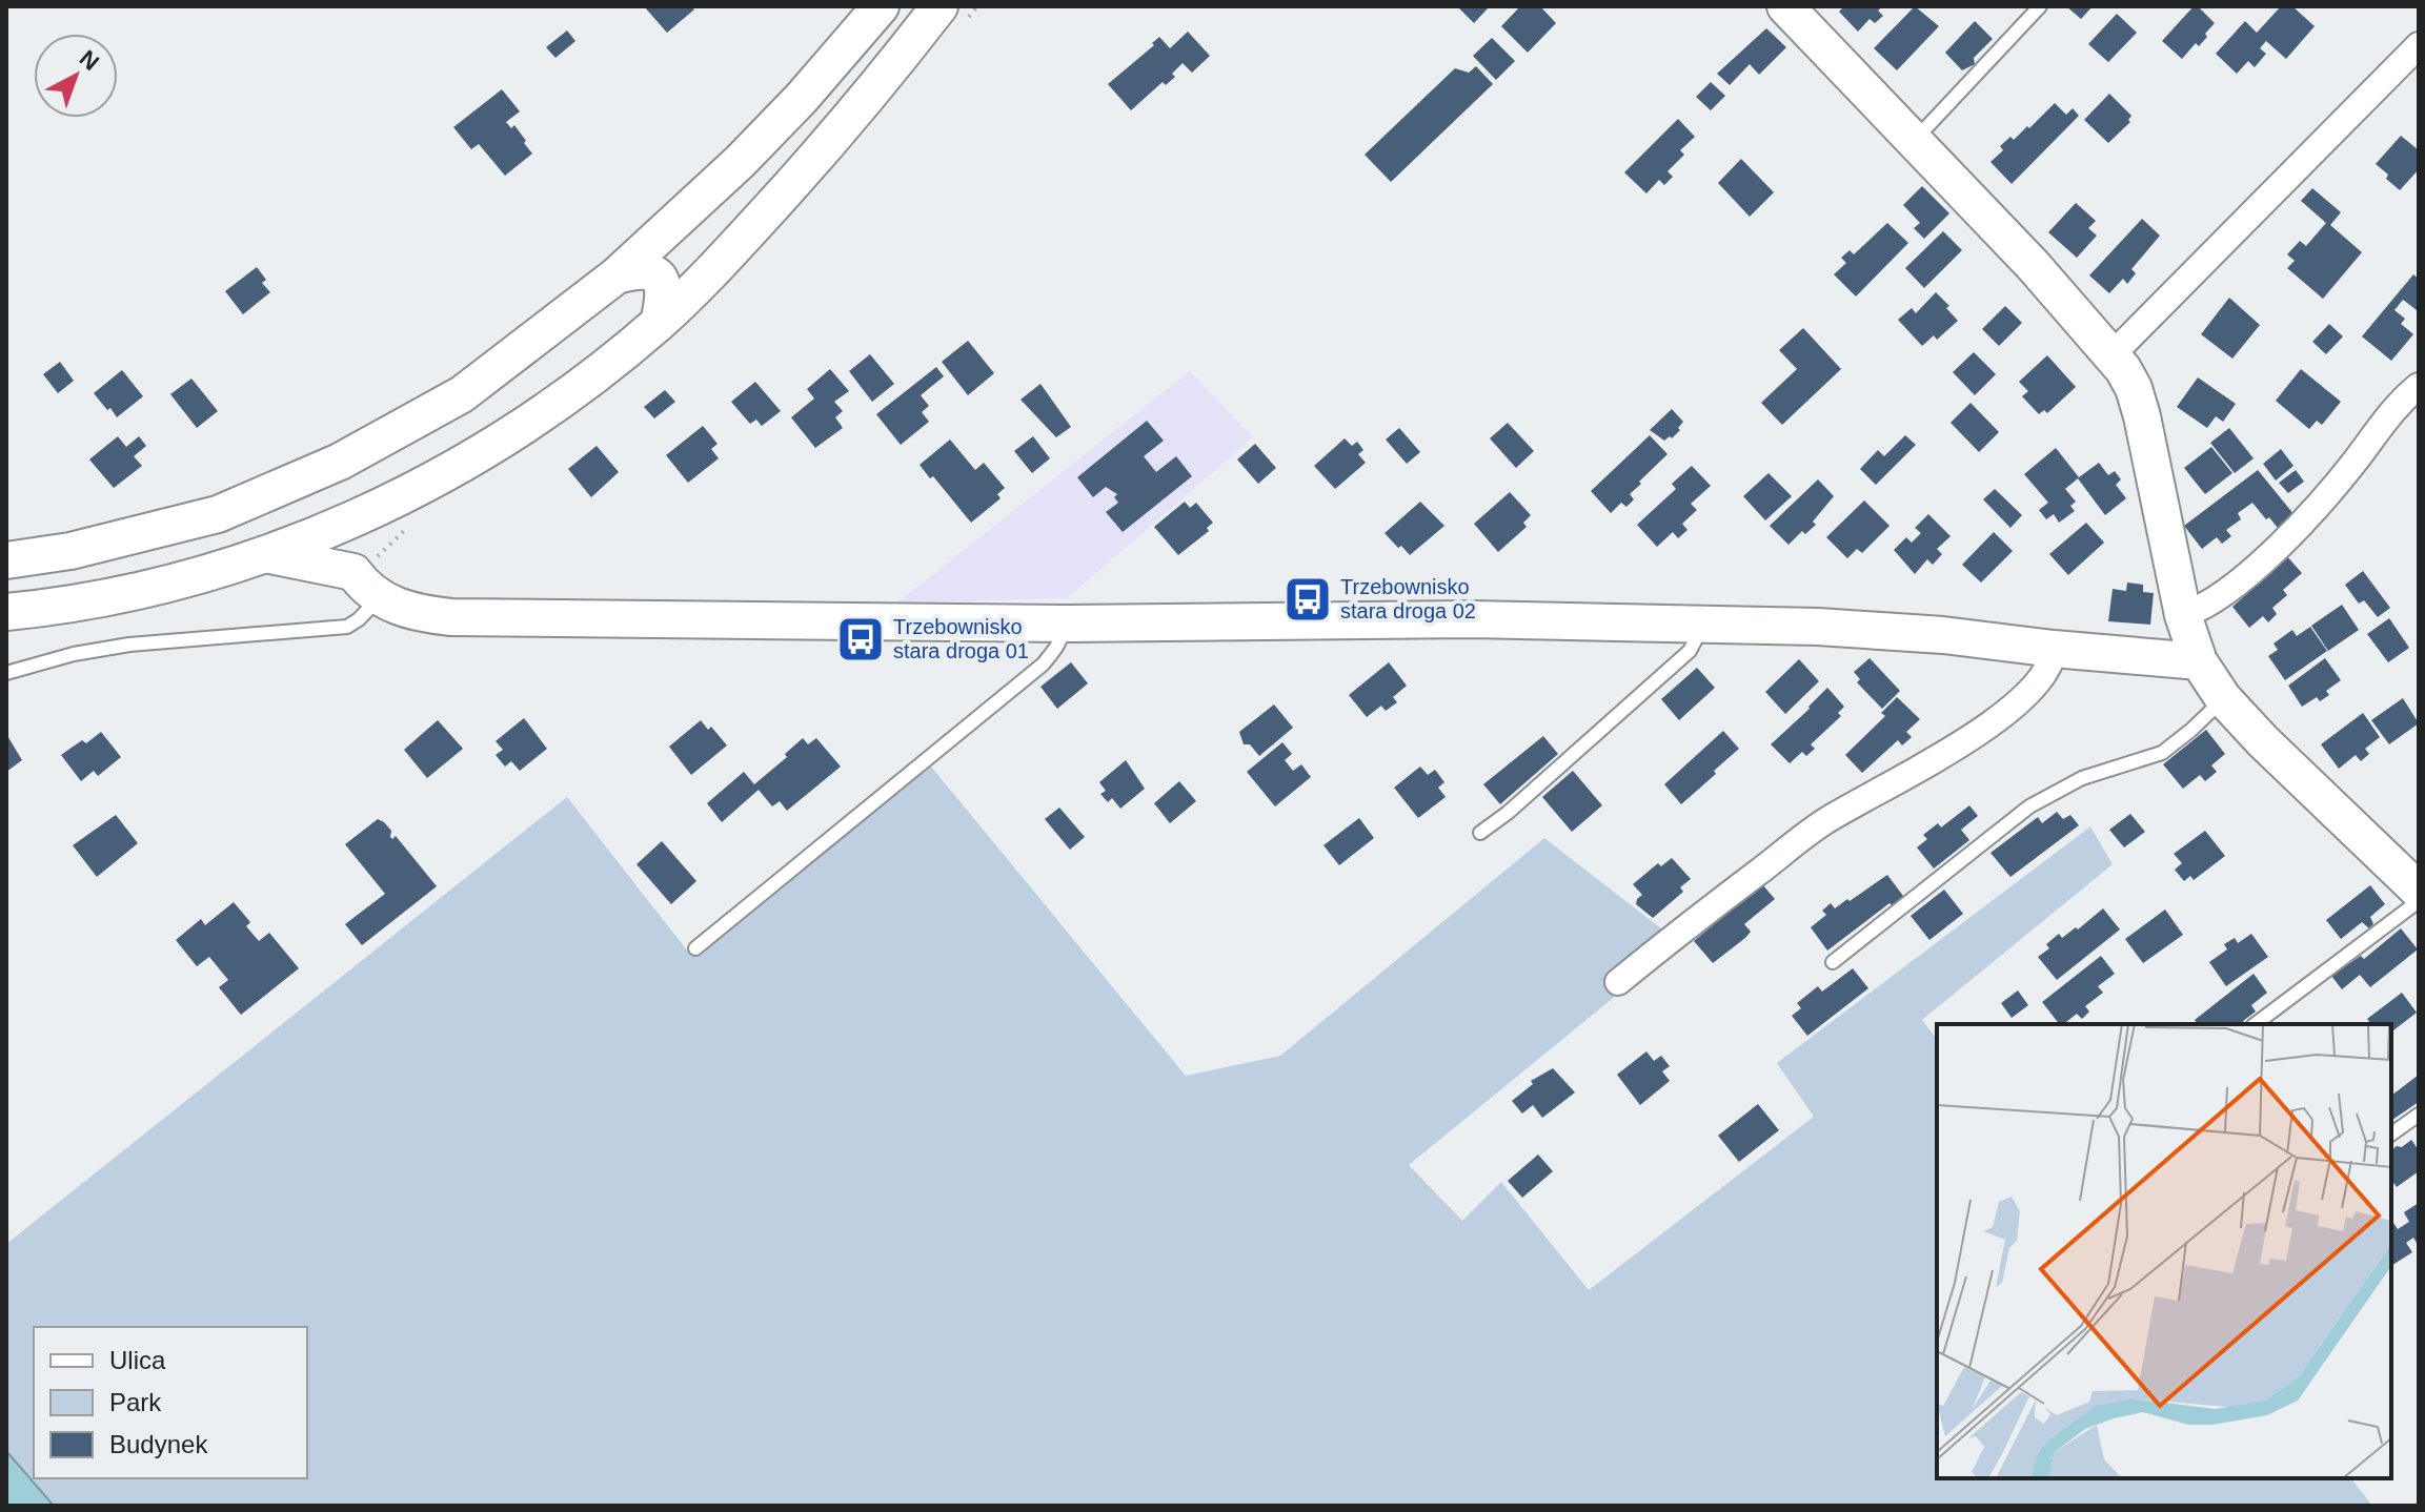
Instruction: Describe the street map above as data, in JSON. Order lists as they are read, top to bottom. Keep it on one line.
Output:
{"places":{"bus stop":["Trzebownisko stara droga 02","Trzebownisko stara droga 01"]},"legend":["Ulica","Park","Budynek"],"north":"top right"}
